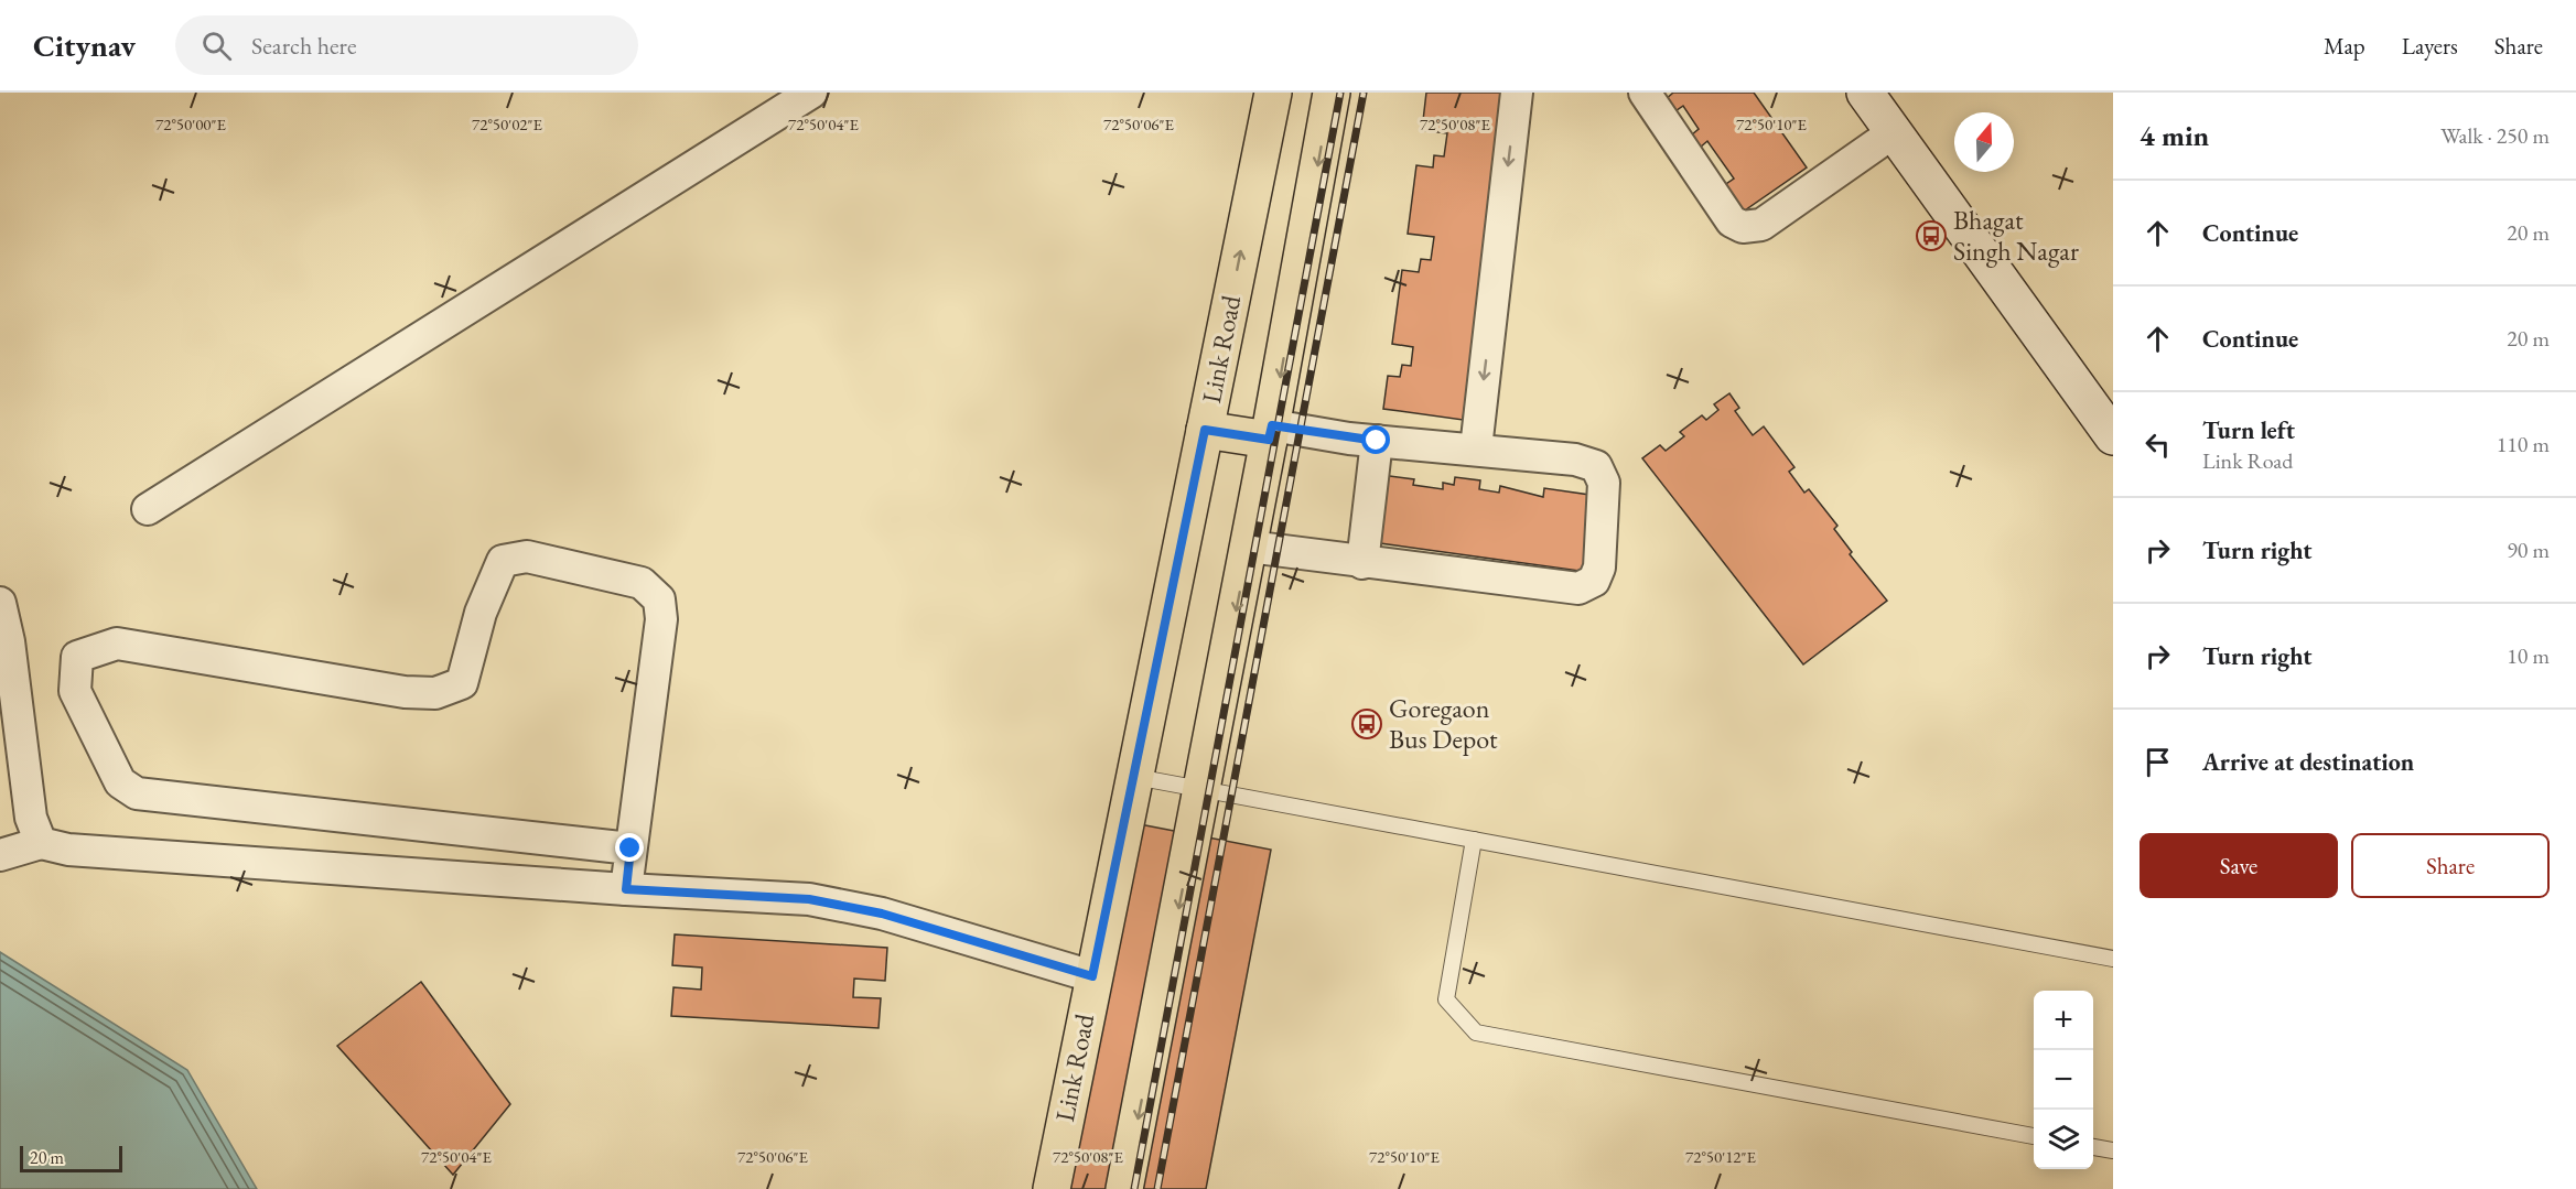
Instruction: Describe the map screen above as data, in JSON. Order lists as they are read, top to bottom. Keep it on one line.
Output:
{"streets":{"main road":["Link Road"]},"places":{"bus stop":["Bhagat Singh Nagar","Goregaon Bus Depot"]},"scale_bar":"20 m","north":"top","page":{"header":"Citynav","search":"Search here","nav":["Map","Layers","Share"],"heading":["4 min","Walk · 250 m"],"list":[["Continue","20 m"],["Continue","20 m"],["Turn left","Link Road","110 m"],["Turn right","90 m"],["Turn right","10 m"],"Arrive at destination"],"buttons":["Save","Share"],"map_buttons":["+","−"],"scale":"20 m"},"coordinates":["72°50'00\"E","72°50'02\"E","72°50'04\"E","72°50'06\"E","72°50'08\"E","72°50'10\"E","72°50'12\"E"]}
